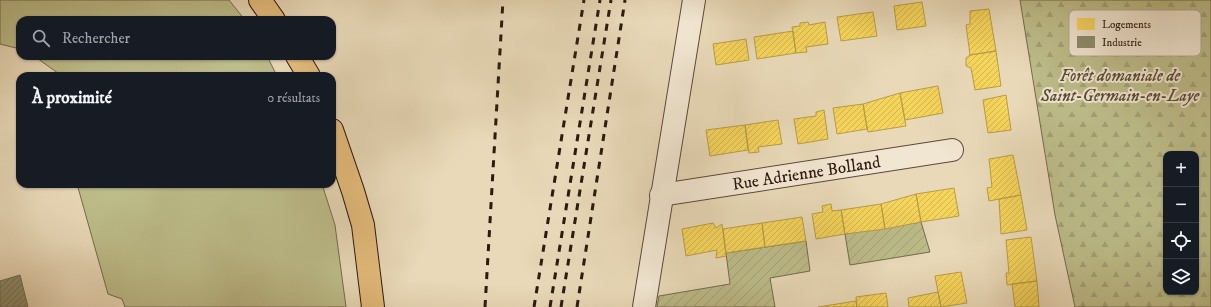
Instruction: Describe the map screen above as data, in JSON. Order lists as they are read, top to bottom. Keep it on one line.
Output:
{"streets":{"street":["Rue Adrienne Bolland"]},"parks":["Forêt domaniale de Saint-Germain-en-Laye"],"legend":["Logements","Industrie"],"page":{"search":"Rechercher","heading":["À proximité","0 résultats"],"map_buttons":["+","−"]}}
